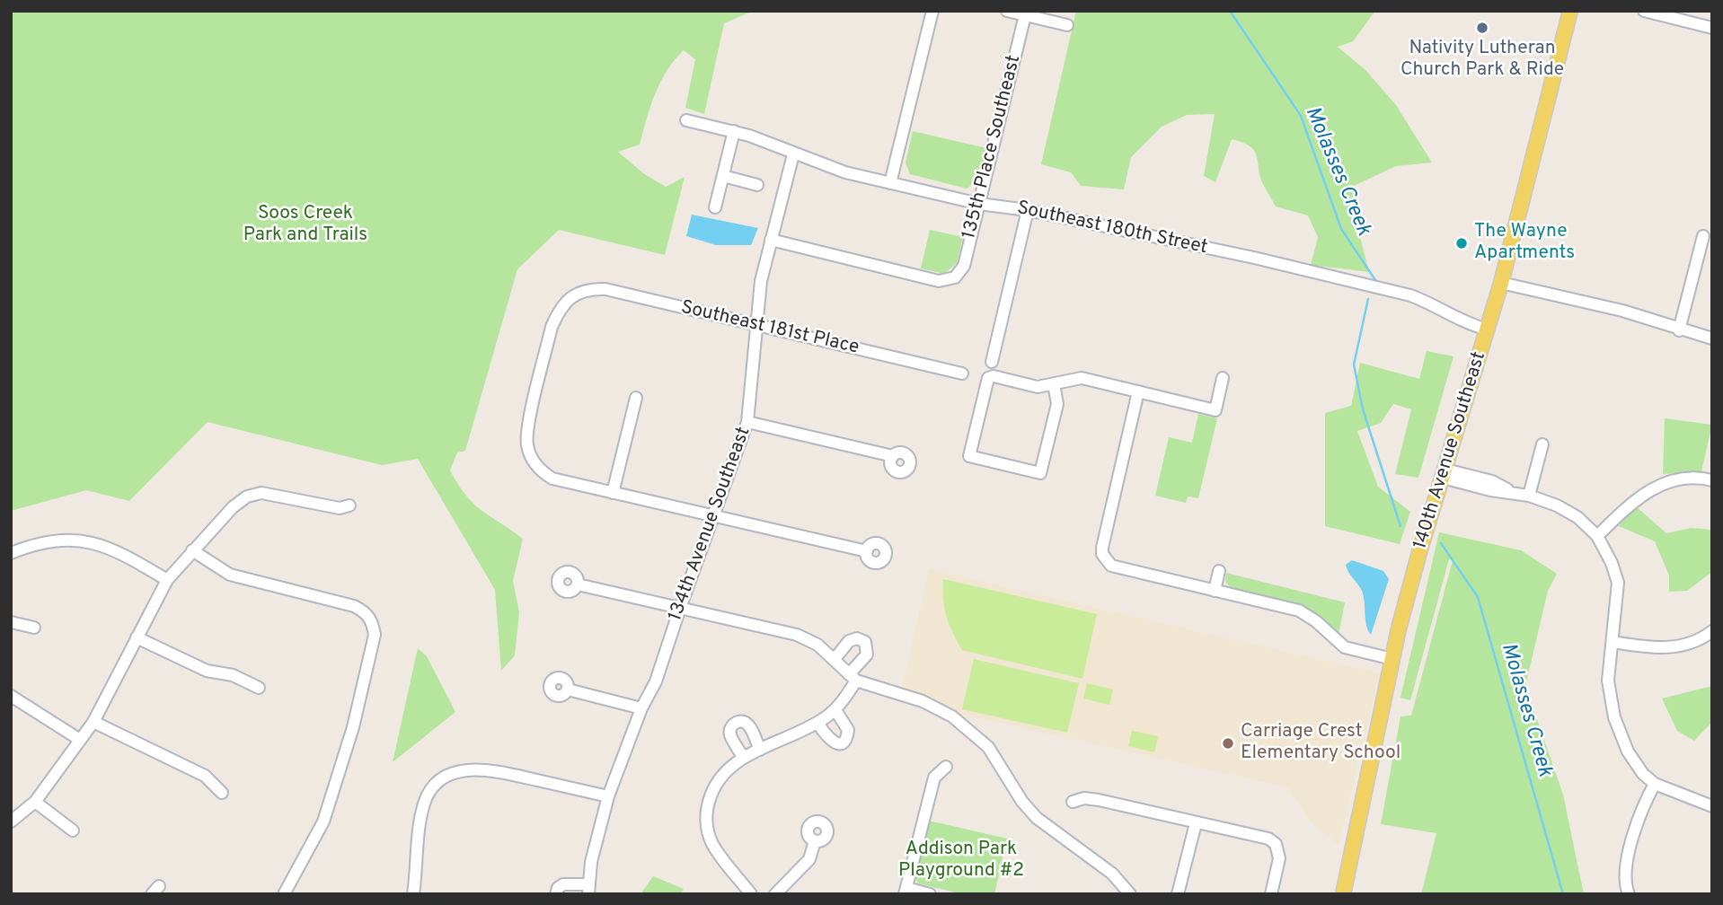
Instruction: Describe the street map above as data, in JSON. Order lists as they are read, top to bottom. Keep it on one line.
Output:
{"streets":{"main road":["140th Avenue Southeast"],"street":["135th Place Southeast","Southeast 180th Street","Southeast 181st Place","134th Avenue Southeast"]},"crossings":[["135th Place Southeast","Southeast 180th Street"],["135th Place Southeast","134th Avenue Southeast"],["Southeast 180th Street","140th Avenue Southeast"],["Southeast 180th Street","134th Avenue Southeast"],["Southeast 181st Place","134th Avenue Southeast"]],"water":["Molasses Creek"],"parks":["Soos Creek Park and Trails","Addison Park Playground #2"],"places":["Nativity Lutheran Church Park & Ride","The Wayne Apartments","Carriage Crest Elementary School"]}
